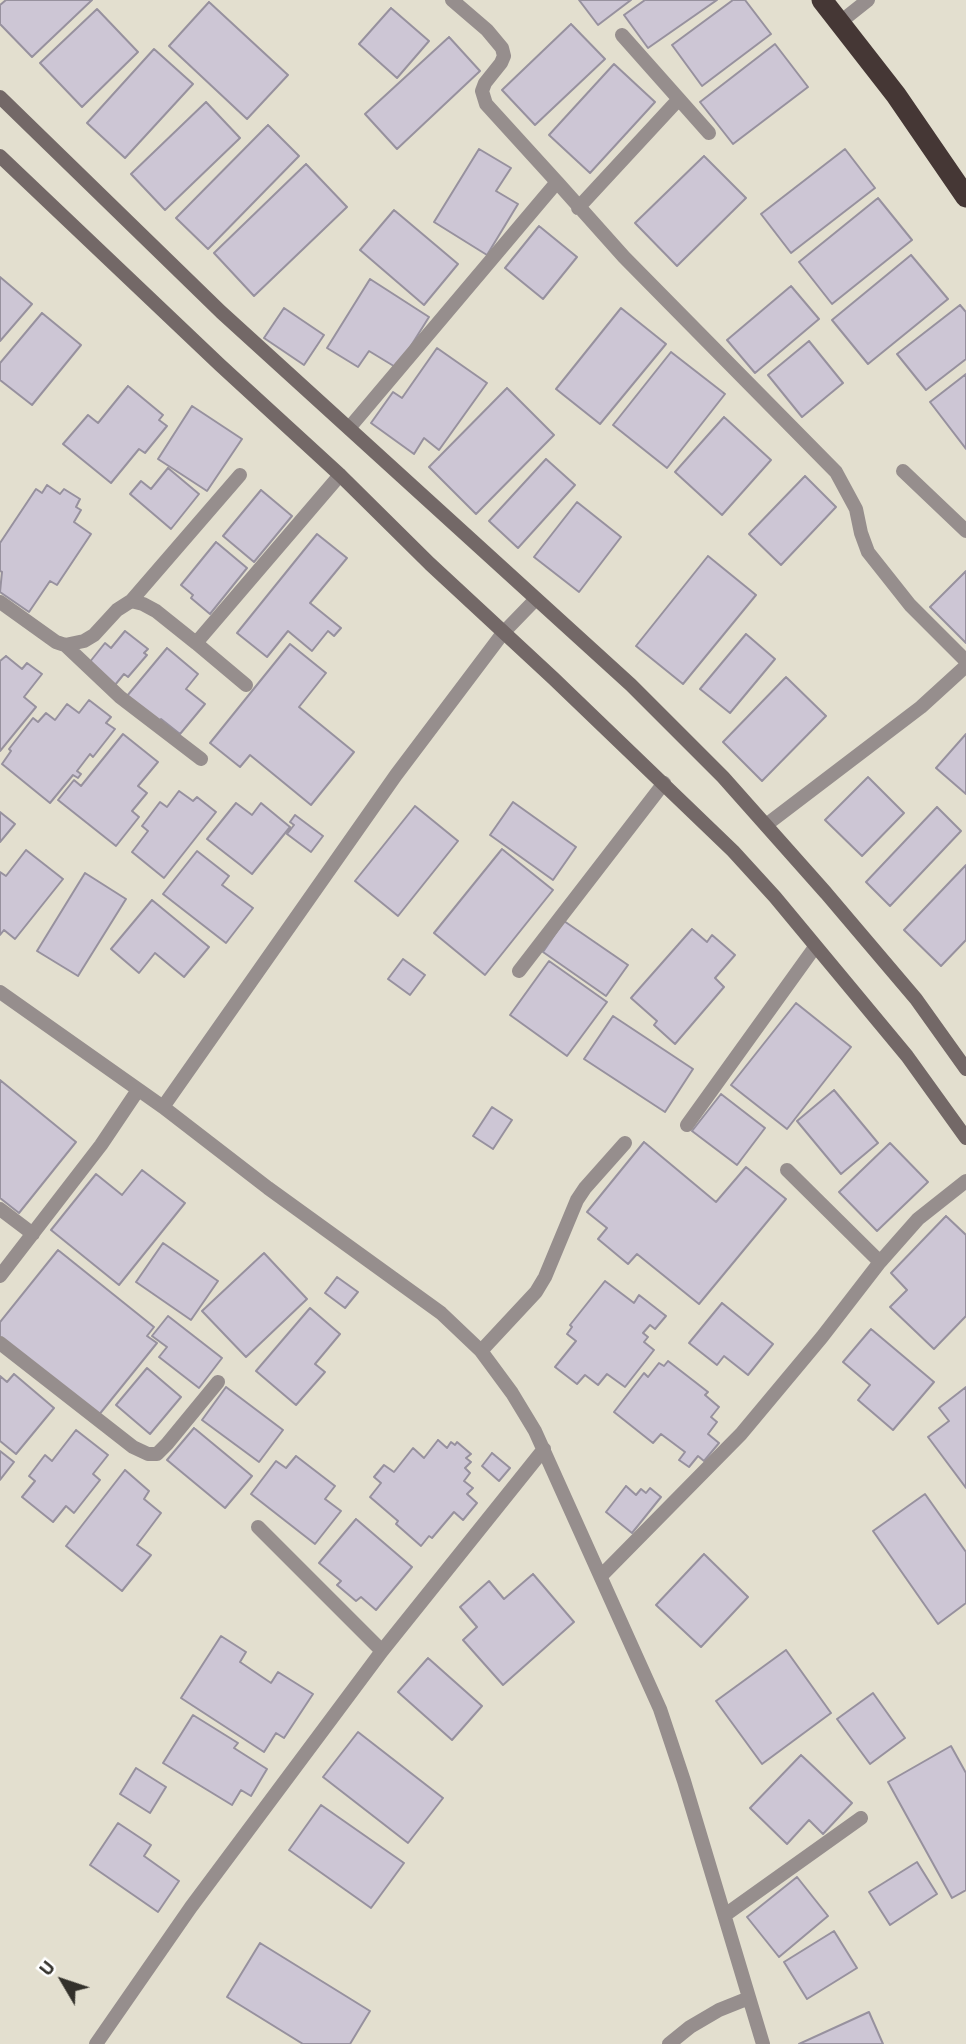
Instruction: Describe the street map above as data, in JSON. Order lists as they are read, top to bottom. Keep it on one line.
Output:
{"north":"top left"}
